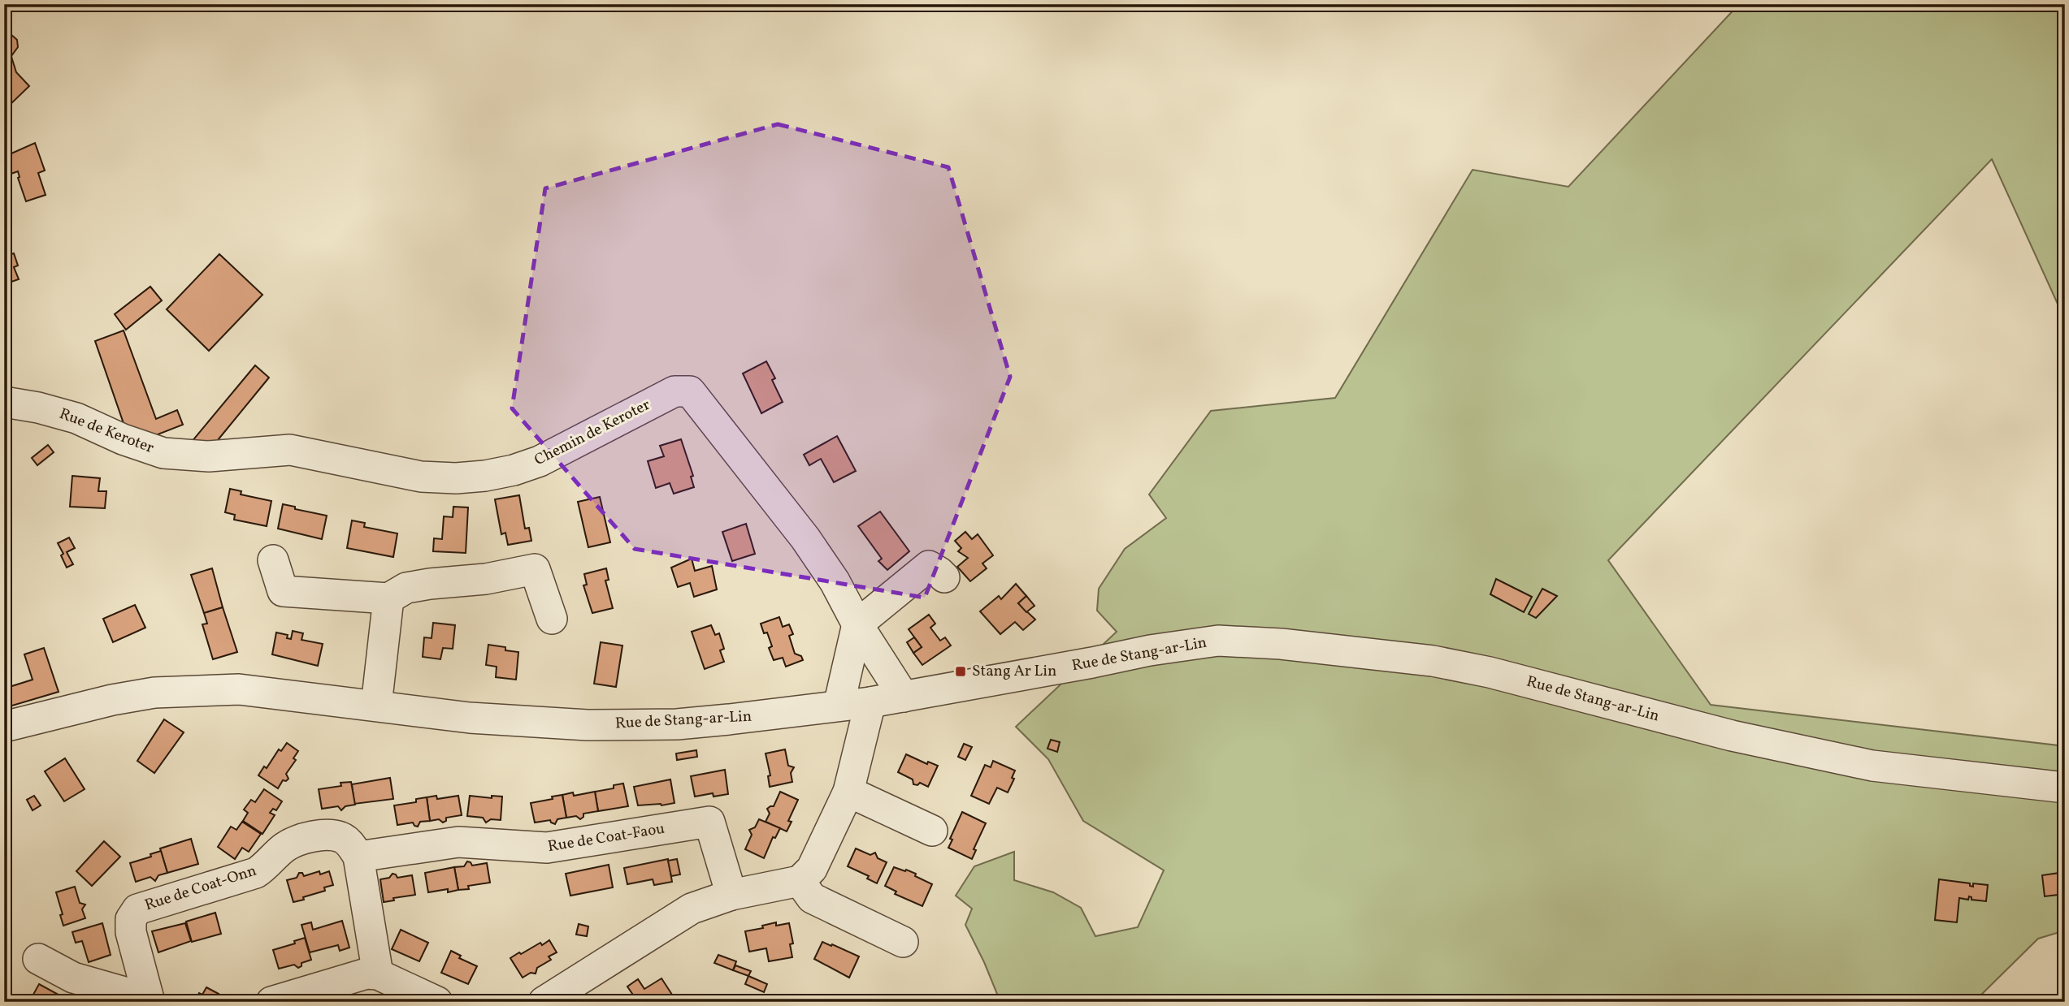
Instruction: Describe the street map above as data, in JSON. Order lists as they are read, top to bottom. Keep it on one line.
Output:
{"streets":{"street":["Rue de Keroter","Chemin de Keroter","Rue de Stang-ar-Lin","Rue de Coat-Faou","Rue de Coat-Onn"]},"crossings":[["Rue de Keroter","Chemin de Keroter"],["Chemin de Keroter","Rue de Stang-ar-Lin"],["Rue de Coat-Faou","Rue de Coat-Onn"]],"places":{"transit":["Stang Ar Lin"]}}
